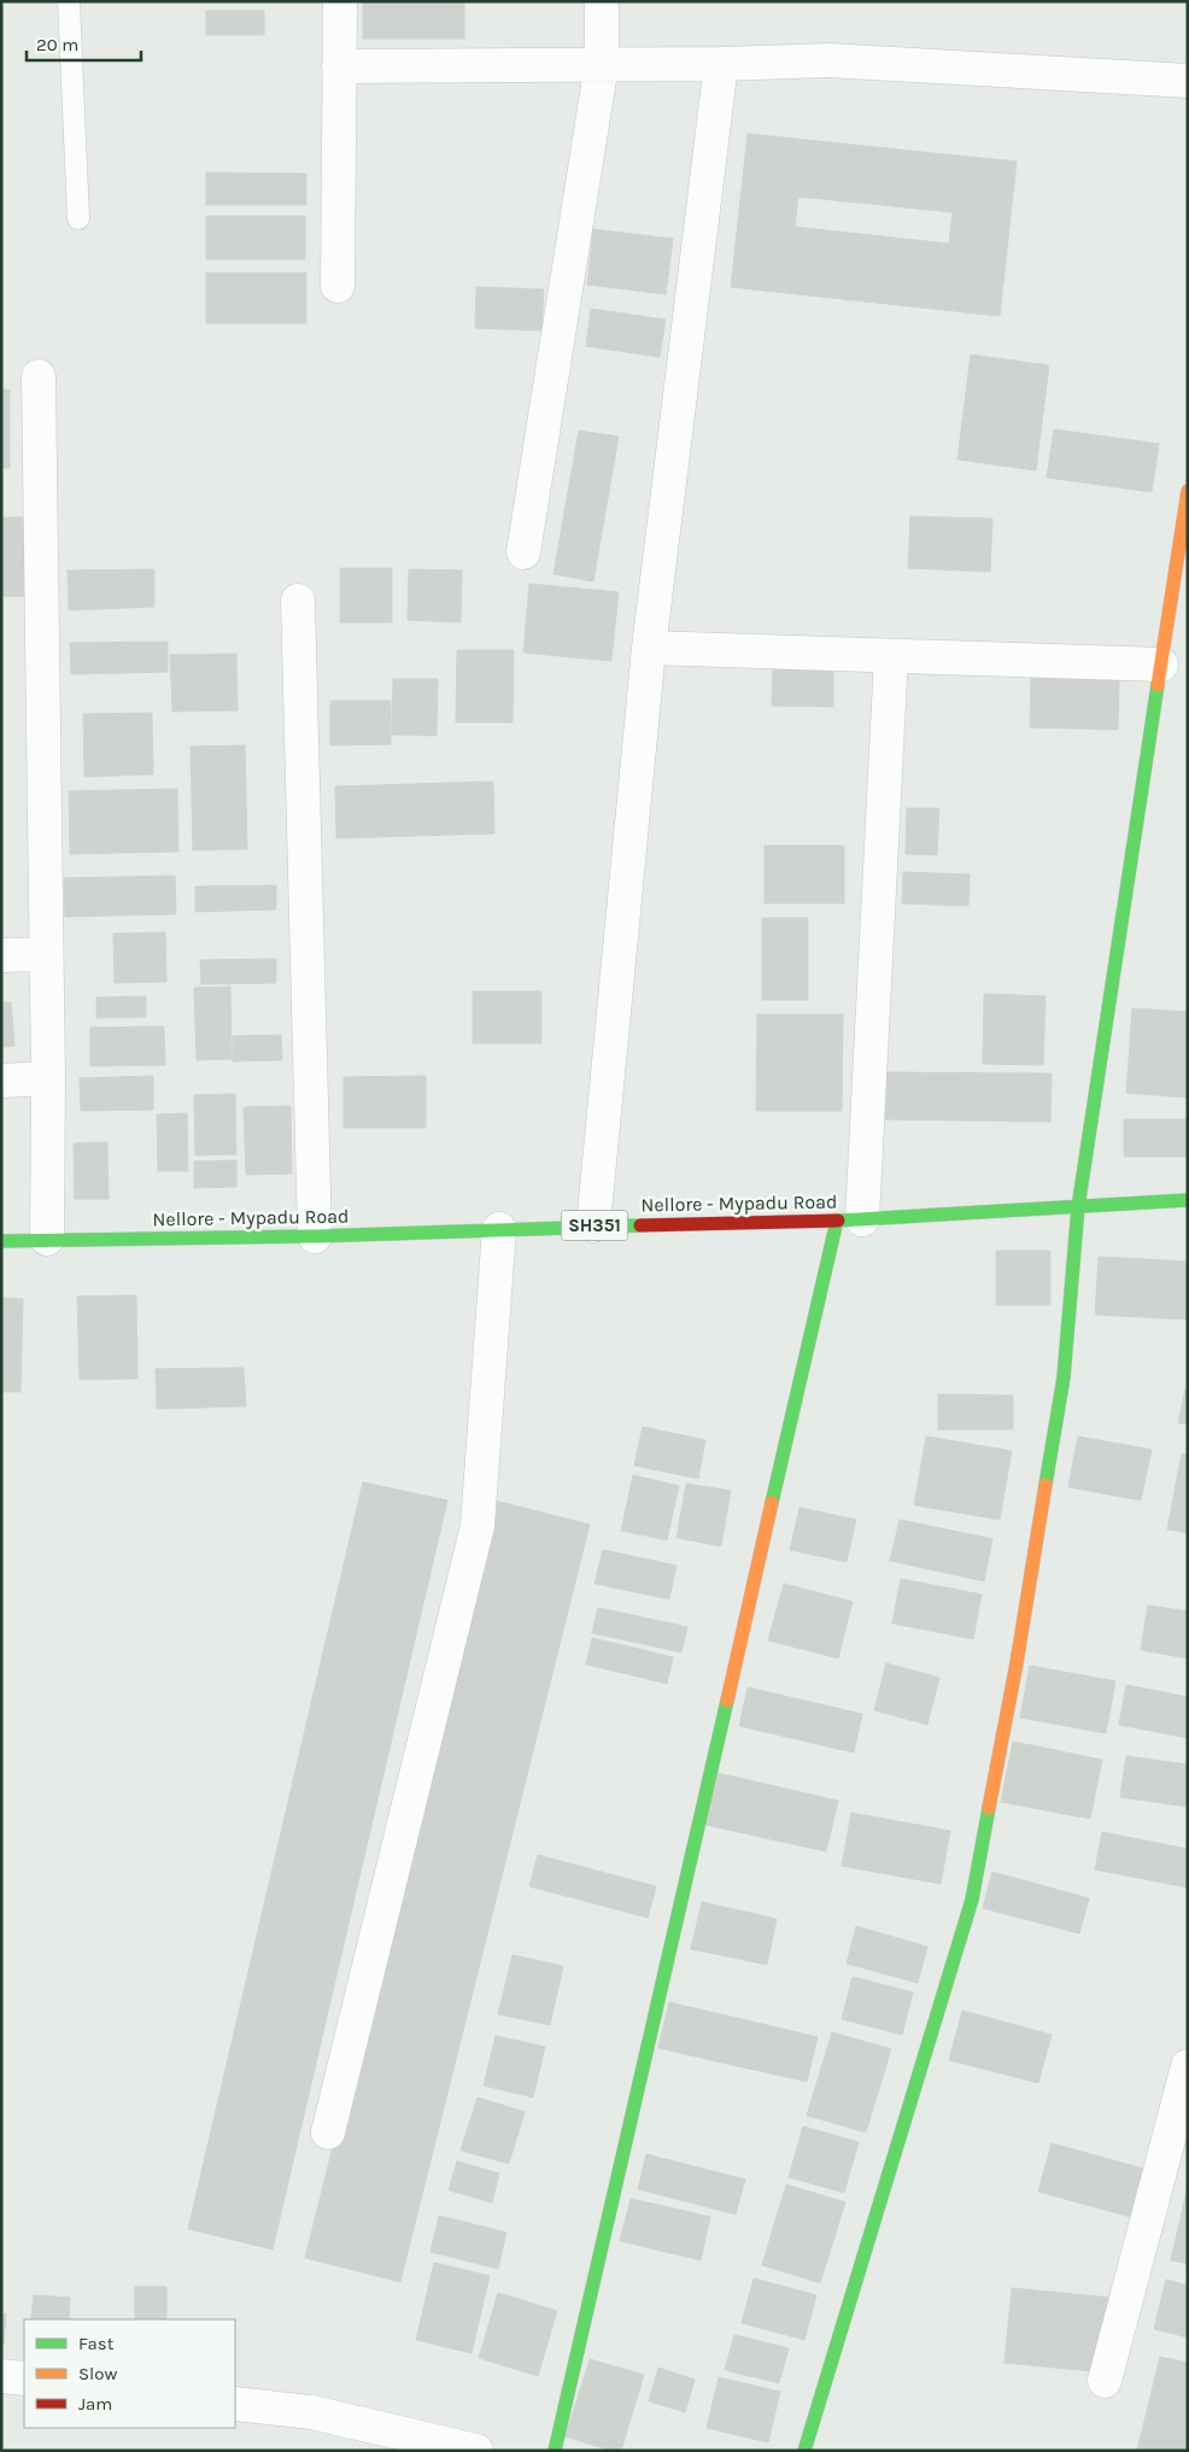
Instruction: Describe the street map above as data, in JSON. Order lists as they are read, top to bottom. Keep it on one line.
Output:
{"streets":{"street":["Nellore - Mypadu Road","SH351"]},"legend":["Fast","Slow","Jam"],"scale_bar":"20 m"}
